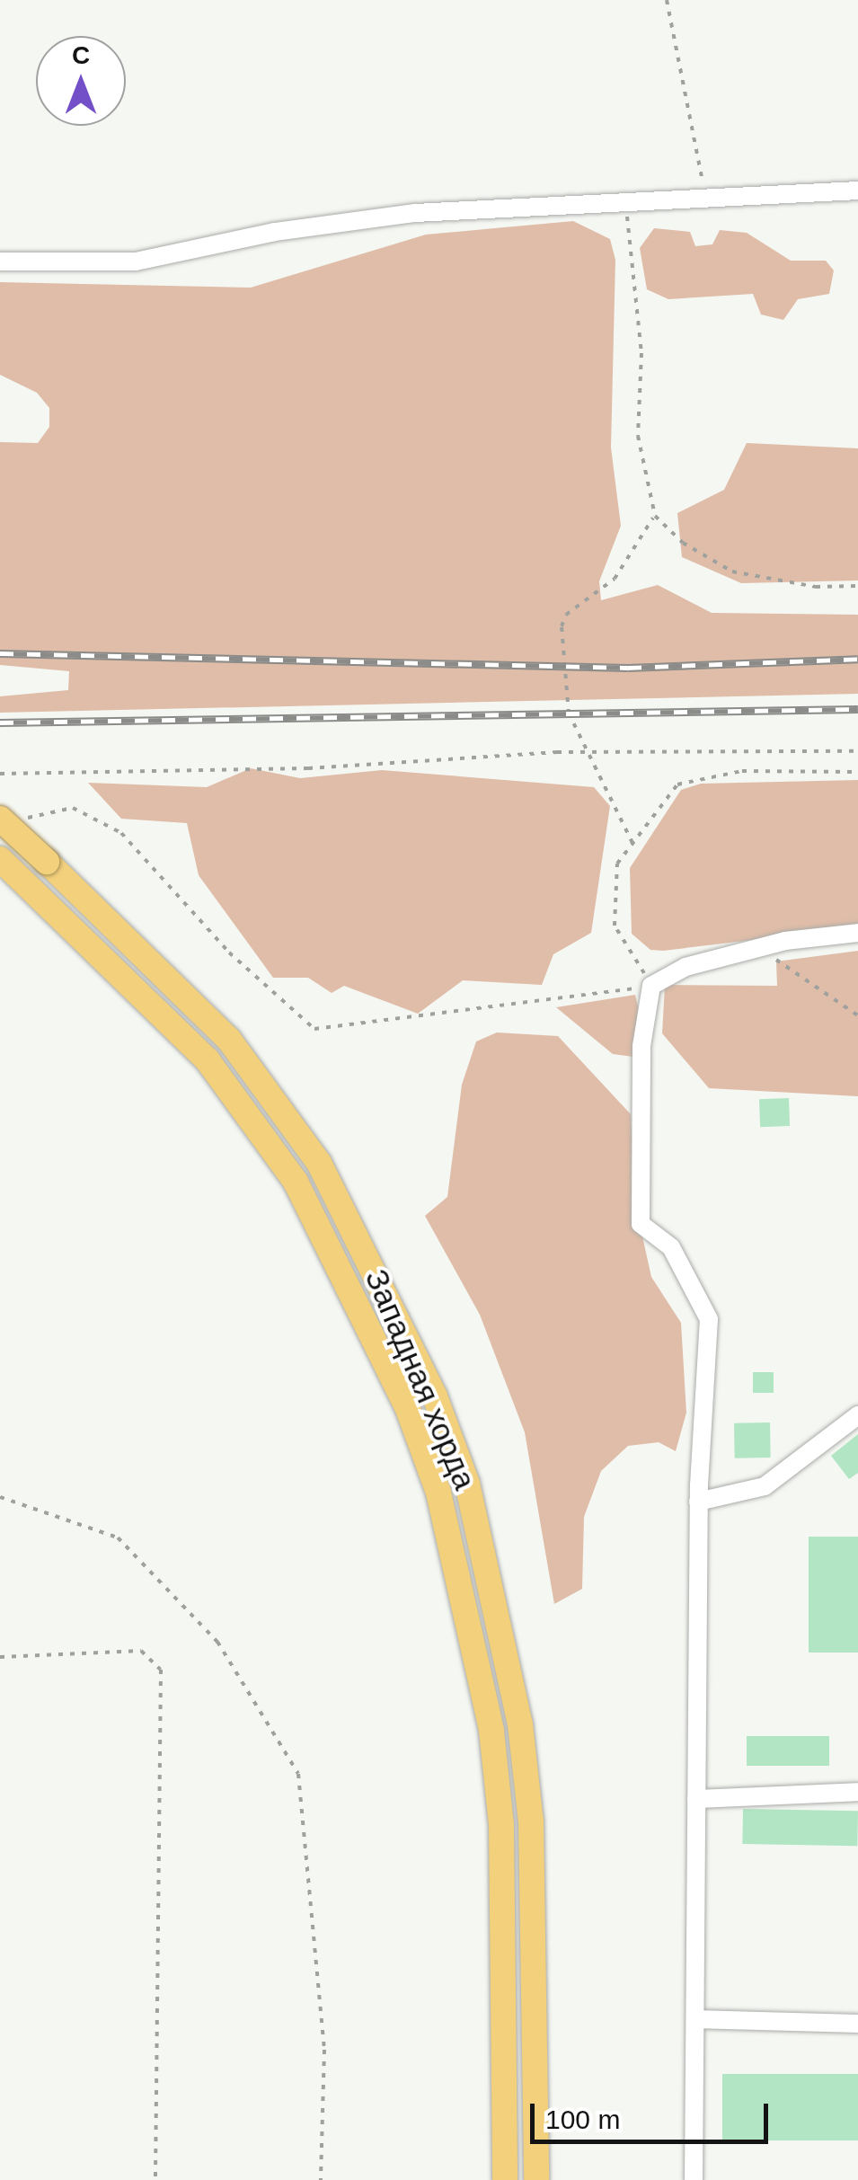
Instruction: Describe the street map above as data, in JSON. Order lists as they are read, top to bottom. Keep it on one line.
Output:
{"streets":{"highway":["Западная хорда"]},"scale_bar":"100 m","north":"top"}
